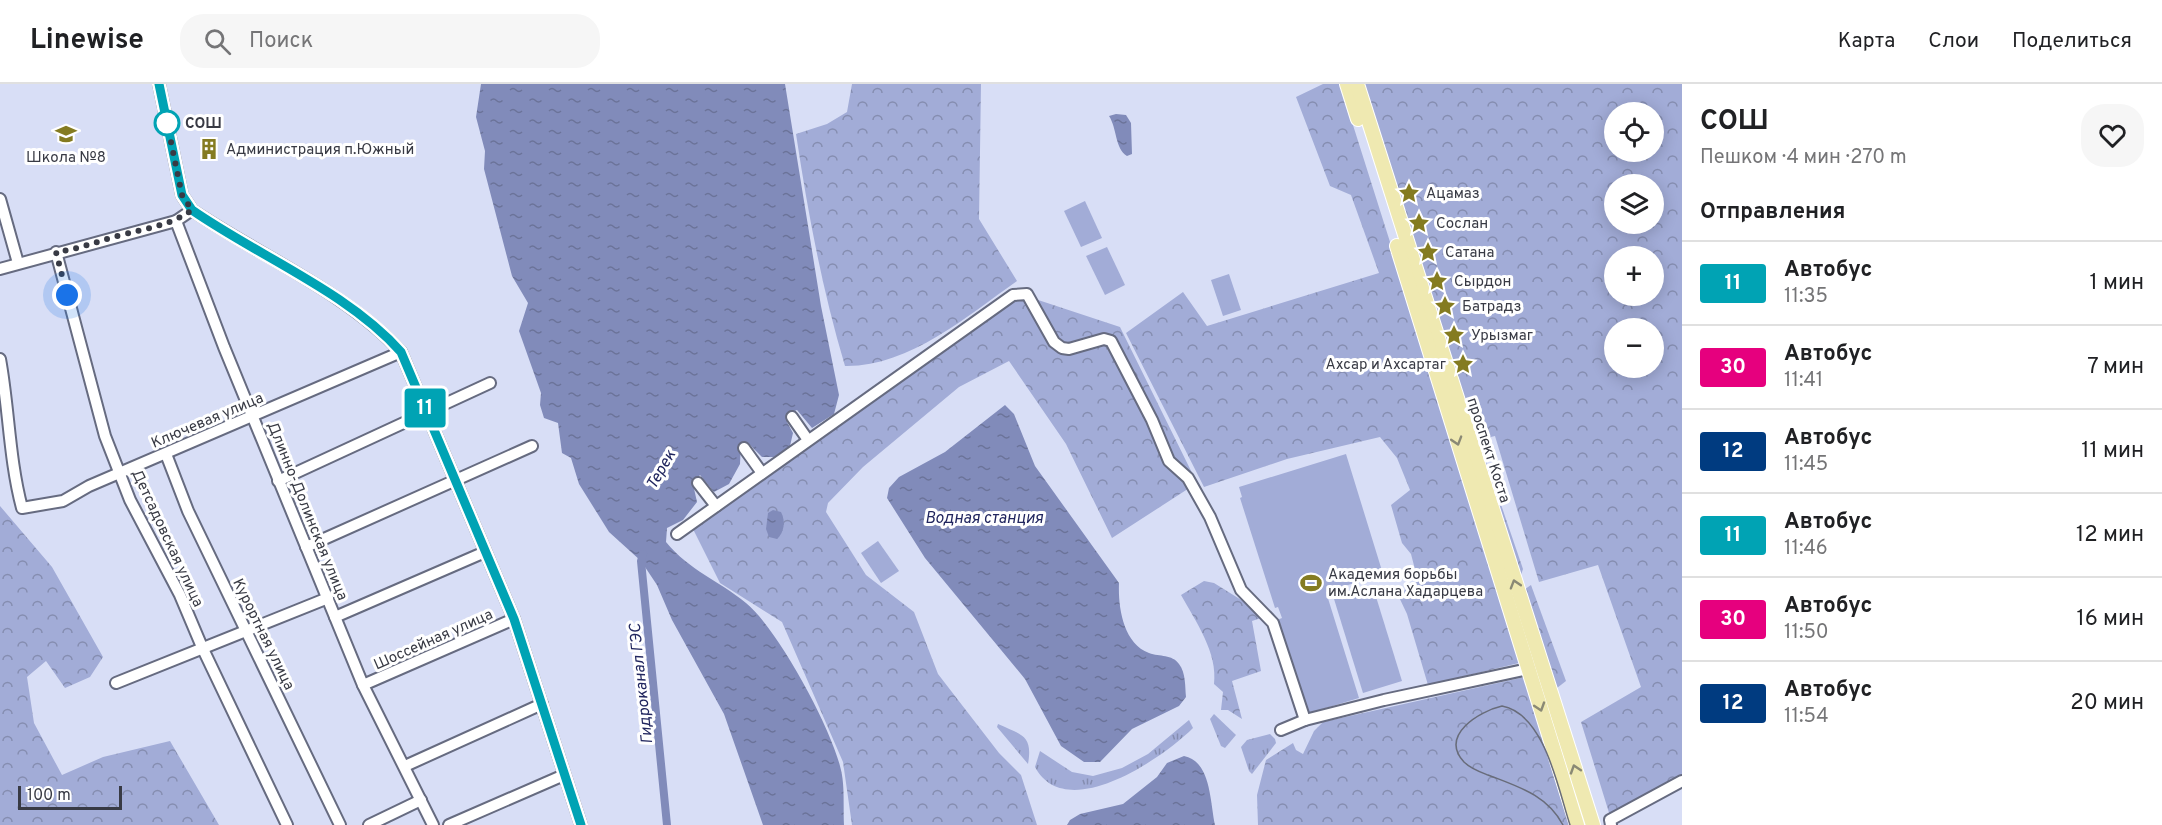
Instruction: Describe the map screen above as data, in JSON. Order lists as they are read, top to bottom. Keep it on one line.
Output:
{"streets":{"main road":["проспект Коста"],"street":["Ключевая улица","Длинно-Долинская улица","Детсадовская улица","Курортная улица","Шоссейная улица"]},"crossings":[["Ключевая улица","Длинно-Долинская улица"],["Ключевая улица","Детсадовская улица"],["Ключевая улица","Курортная улица"],["Длинно-Долинская улица","Шоссейная улица"]],"water":["Терек","Водная станция","Гидроканал ГЭС"],"places":{"other":["СОШ"],"school or university":["Школа №8"],"building":["Администрация п.Южный"],"place":["Ацамаз","Сослан","Сатана","Сырдон","Батрадз","Урызмаг","Ахсар и Ахсартаг"],"sports":["Академия борьбы им.Аслана Хадарцева"]},"lines":["bus line 11"],"scale_bar":"100 m","page":{"header":"Linewise","search":"Поиск","nav":["Карта","Слои","Поделиться"],"on_map":"11","heading":[["СОШ","Пешком · 4 мин · 270 m"],"Отправления"],"map_buttons":["+","−"],"list":[{"mark":"11","name":"Автобус","note":"11:35","value":"1 мин"},{"mark":"30","name":"Автобус","note":"11:41","value":"7 мин"},{"mark":"12","name":"Автобус","note":"11:45","value":"11 мин"},{"mark":"11","name":"Автобус","note":"11:46","value":"12 мин"},{"mark":"30","name":"Автобус","note":"11:50","value":"16 мин"},{"mark":"12","name":"Автобус","note":"11:54","value":"20 мин"}],"scale":"100 m"}}
